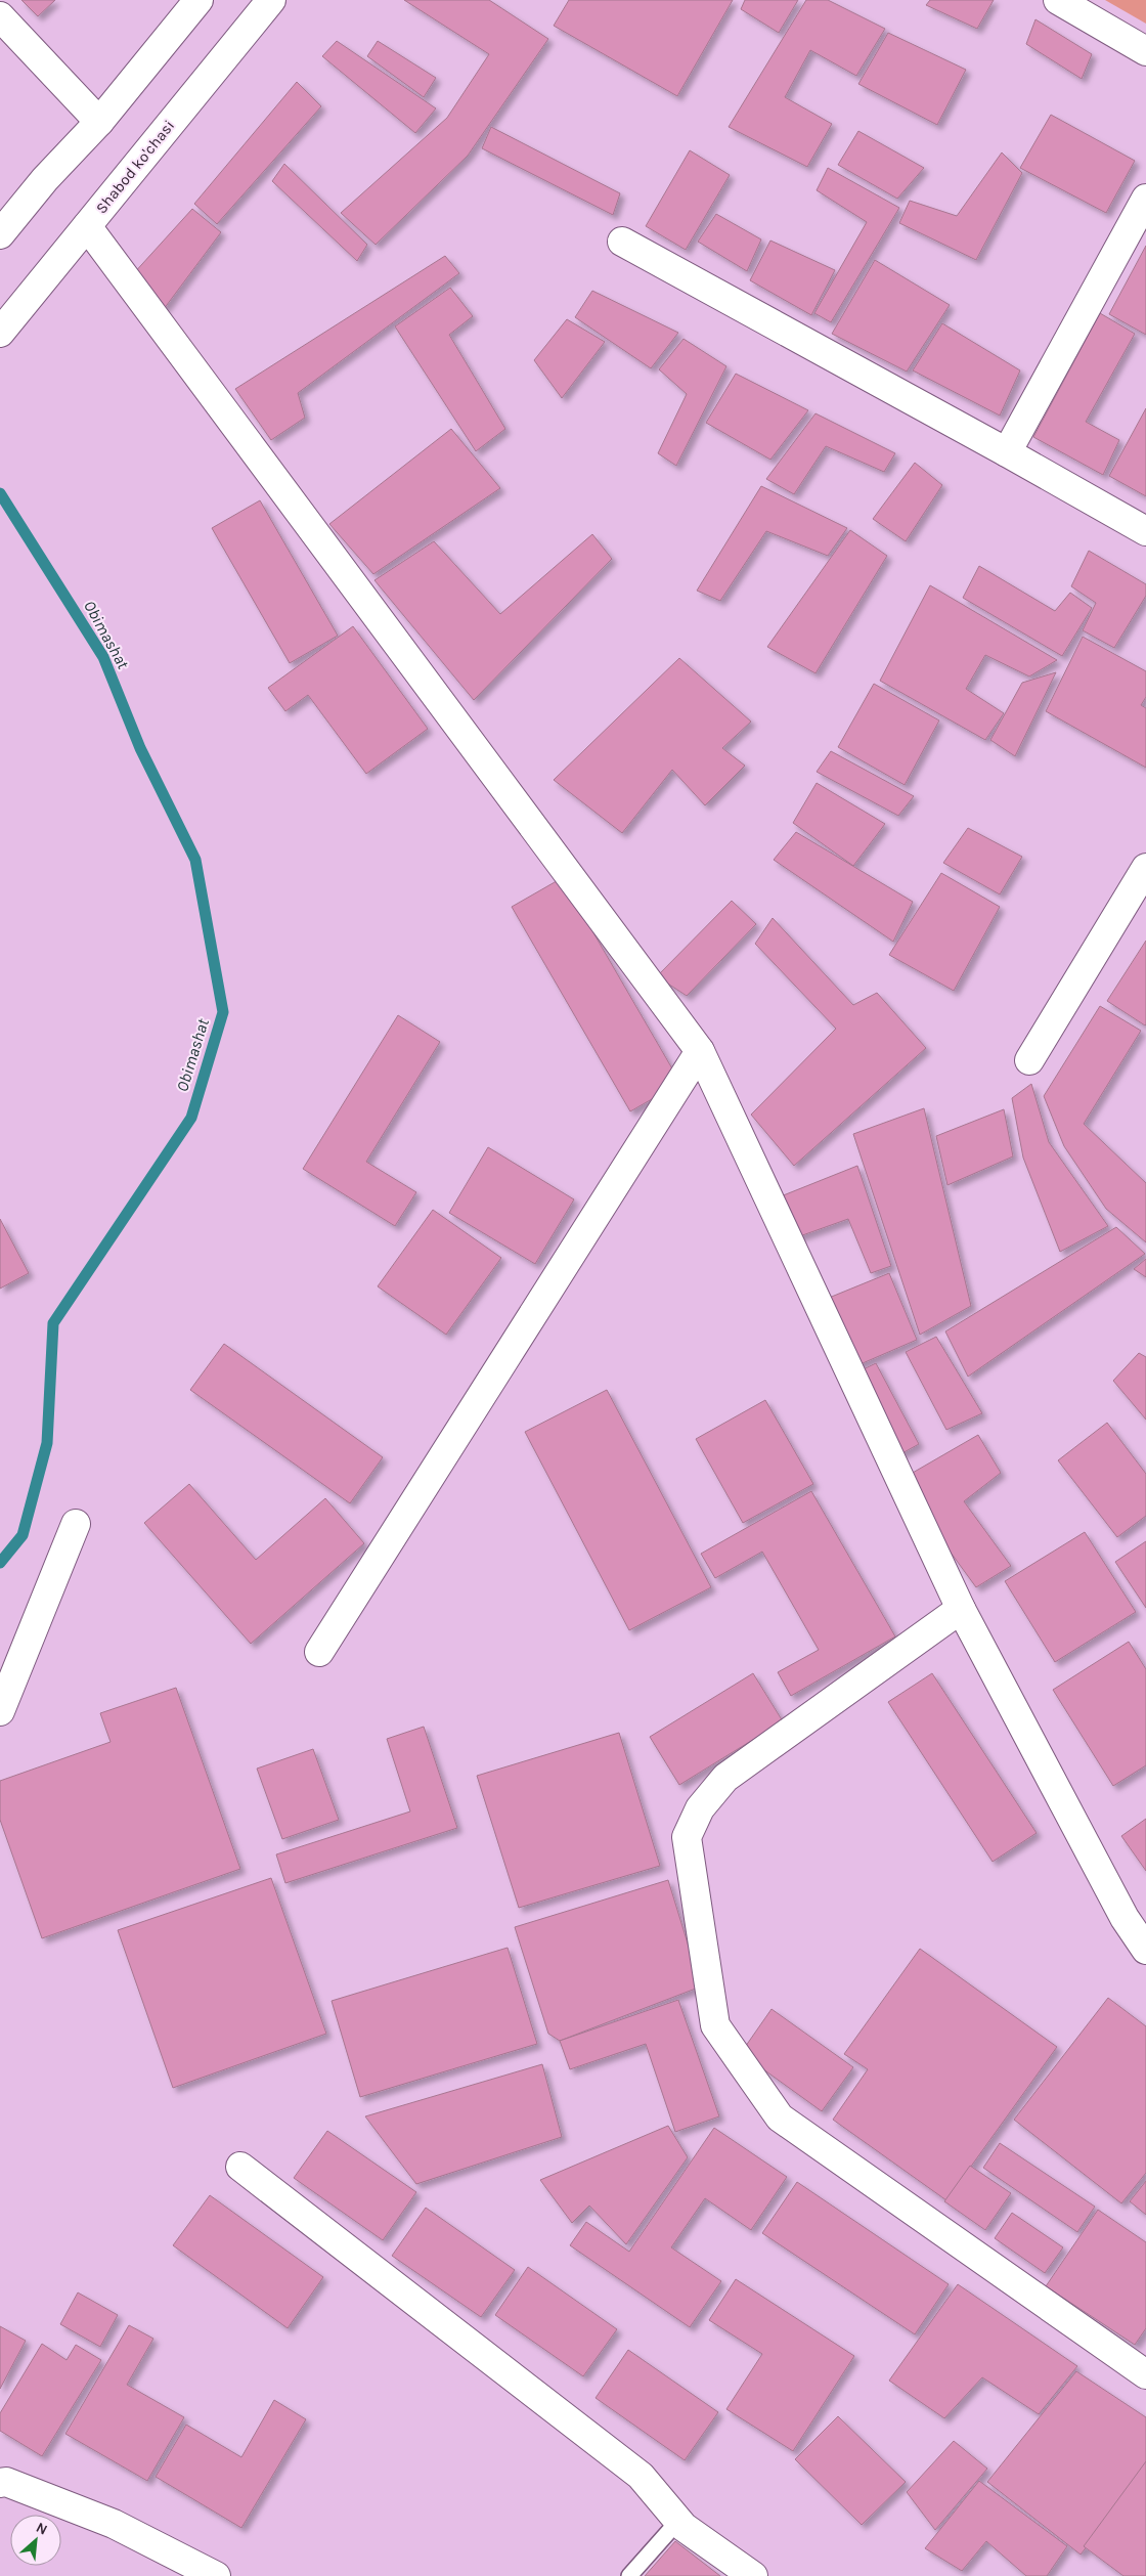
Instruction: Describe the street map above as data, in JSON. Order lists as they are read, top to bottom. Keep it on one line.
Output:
{"streets":{"street":["Shabod ko'chasi"]},"water":["Obimashat"],"north":"top right"}
